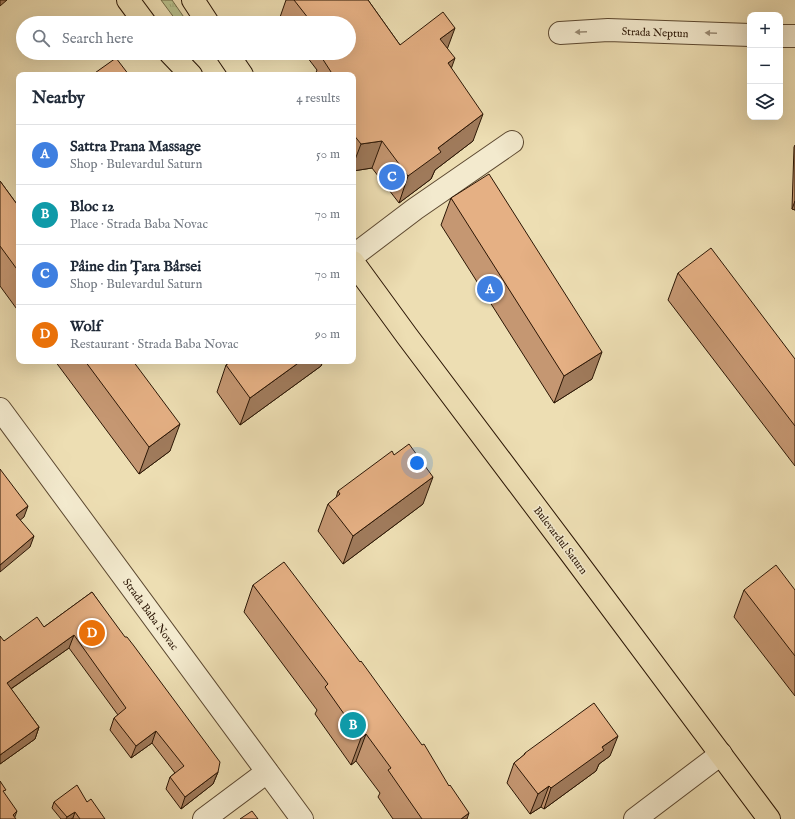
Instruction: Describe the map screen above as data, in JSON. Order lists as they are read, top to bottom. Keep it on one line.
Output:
{"streets":{"main road":["Bulevardul Saturn"],"street":["Strada Neptun","Strada Baba Novac"]},"one_way":["Strada Neptun"],"page":{"map_buttons":["+","−"],"search":"Search here","heading":["Nearby","4 results"],"list":[{"mark":"A","name":"Sattra Prana Massage","note":"Shop · Bulevardul Saturn","value":"50 m"},{"mark":"B","name":"Bloc 12","note":"Place · Strada Baba Novac","value":"70 m"},{"mark":"C","name":"Pâine din Țara Bârsei","note":"Shop · Bulevardul Saturn","value":"70 m"},{"mark":"D","name":"Wolf","note":"Restaurant · Strada Baba Novac","value":"90 m"}],"pins":["C","A","D","B"]}}
